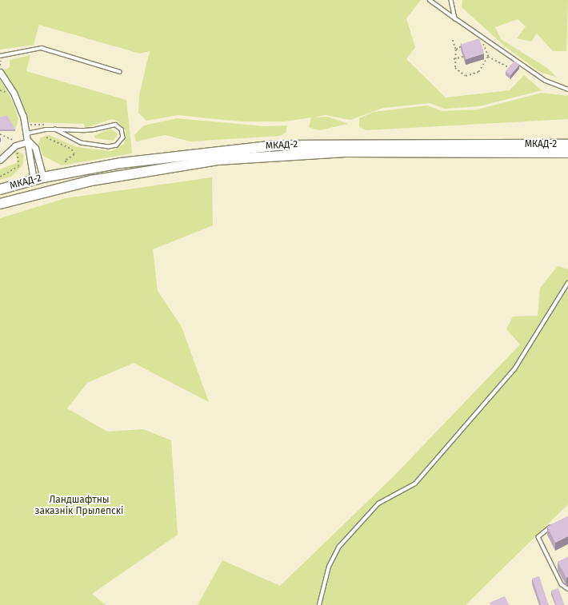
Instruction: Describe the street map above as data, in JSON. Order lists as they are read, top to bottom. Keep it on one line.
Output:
{"streets":{"highway":["МКАД-2"]},"parks":["Ландшафтны заказнік Прылепскі"]}
